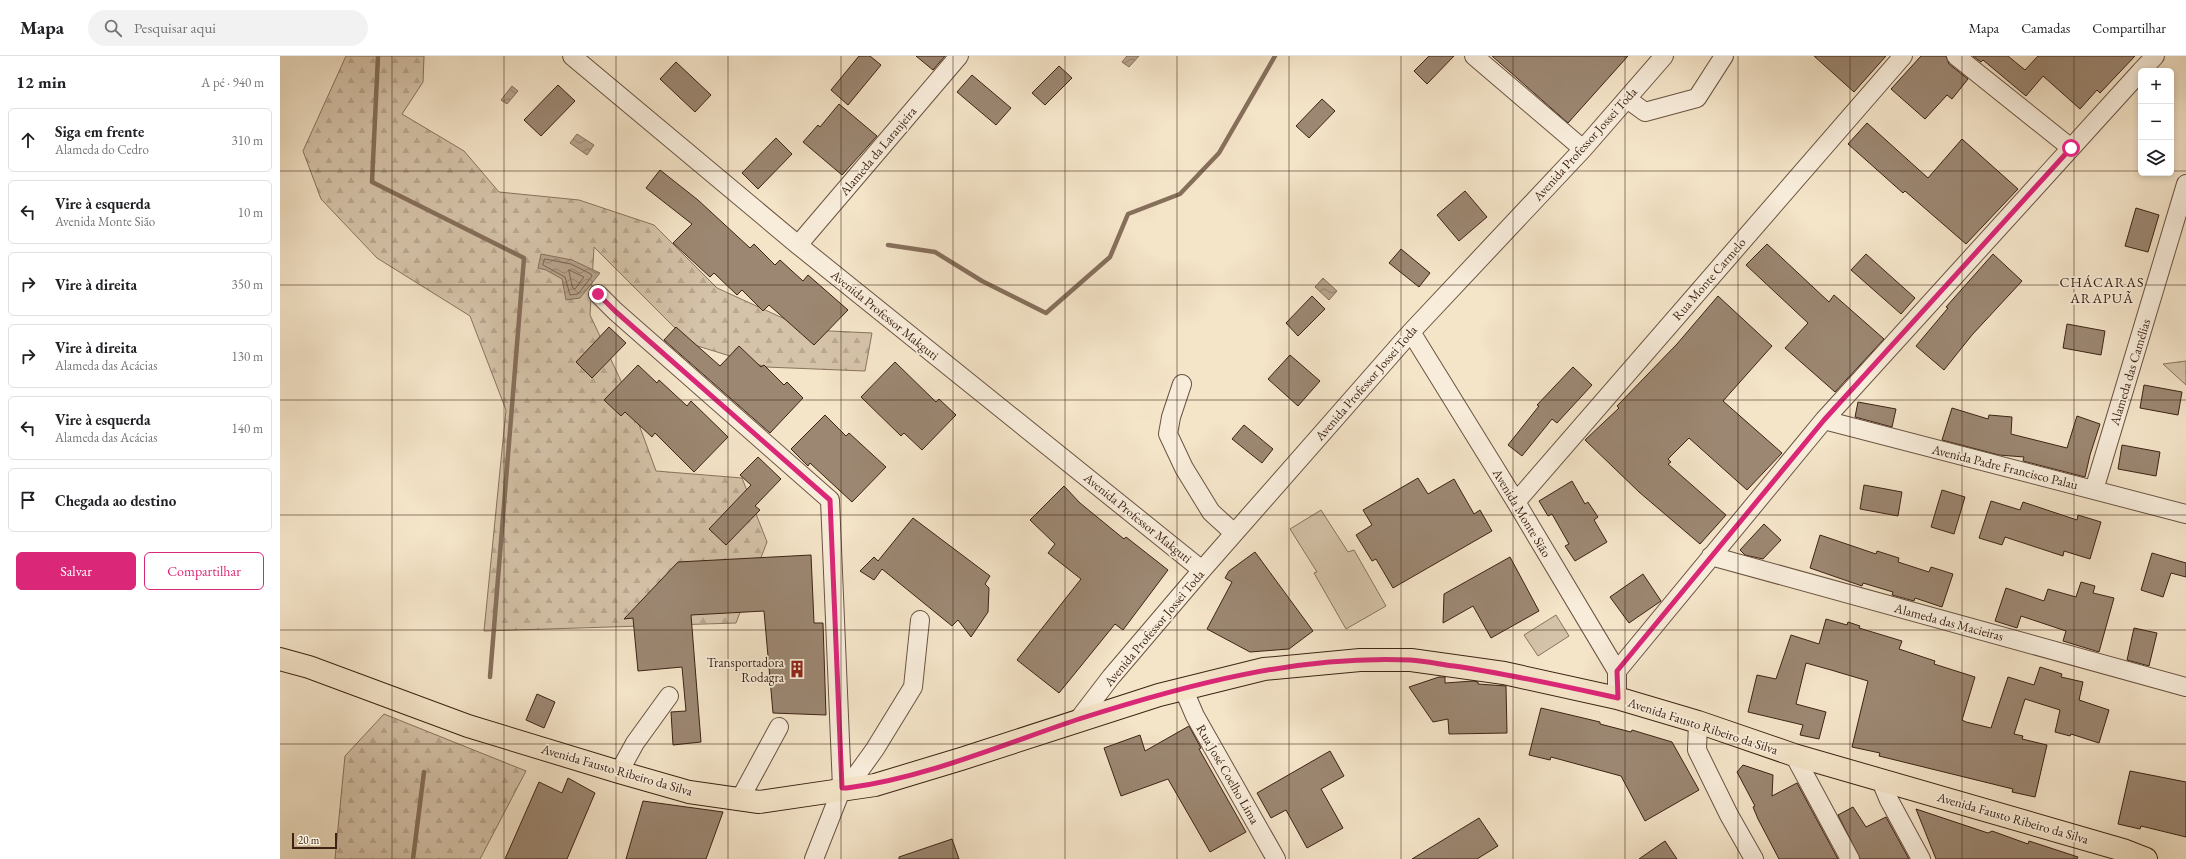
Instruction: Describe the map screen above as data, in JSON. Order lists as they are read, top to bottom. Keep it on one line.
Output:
{"streets":{"main road":["Avenida Fausto Ribeiro da Silva"],"street":["Avenida Professor Jossei Toda","Alameda da Laranjeira","Rua Monte Carmelo","Avenida Professor Makguti","Alameda das Camélias","Avenida Padre Francisco Palau","Avenida Monte Sião","Alameda das Macieiras","Rua José Coelho Lima"]},"crossings":[["Avenida Professor Jossei Toda","Avenida Professor Makguti"],["Avenida Professor Jossei Toda","Avenida Monte Sião"],["Avenida Professor Jossei Toda","Avenida Fausto Ribeiro da Silva"],["Alameda da Laranjeira","Avenida Professor Makguti"],["Rua Monte Carmelo","Avenida Monte Sião"],["Alameda das Camélias","Avenida Padre Francisco Palau"],["Avenida Monte Sião","Avenida Fausto Ribeiro da Silva"],["Avenida Fausto Ribeiro da Silva","Rua José Coelho Lima"]],"districts":["CHÁCARAS ARAPUÃ"],"places":{"building":["Transportadora Rodagra"]},"scale_bar":"20 m","page":{"header":"Mapa","search":"Pesquisar aqui","nav":["Mapa","Camadas","Compartilhar"],"heading":["12 min","A pé · 940 m"],"map_buttons":["+","−"],"list":[["Siga em frente","Alameda do Cedro","310 m"],["Vire à esquerda","Avenida Monte Sião","10 m"],["Vire à direita","350 m"],["Vire à direita","Alameda das Acácias","130 m"],["Vire à esquerda","Alameda das Acácias","140 m"],"Chegada ao destino"],"buttons":["Salvar","Compartilhar"],"scale":"20 m"}}
